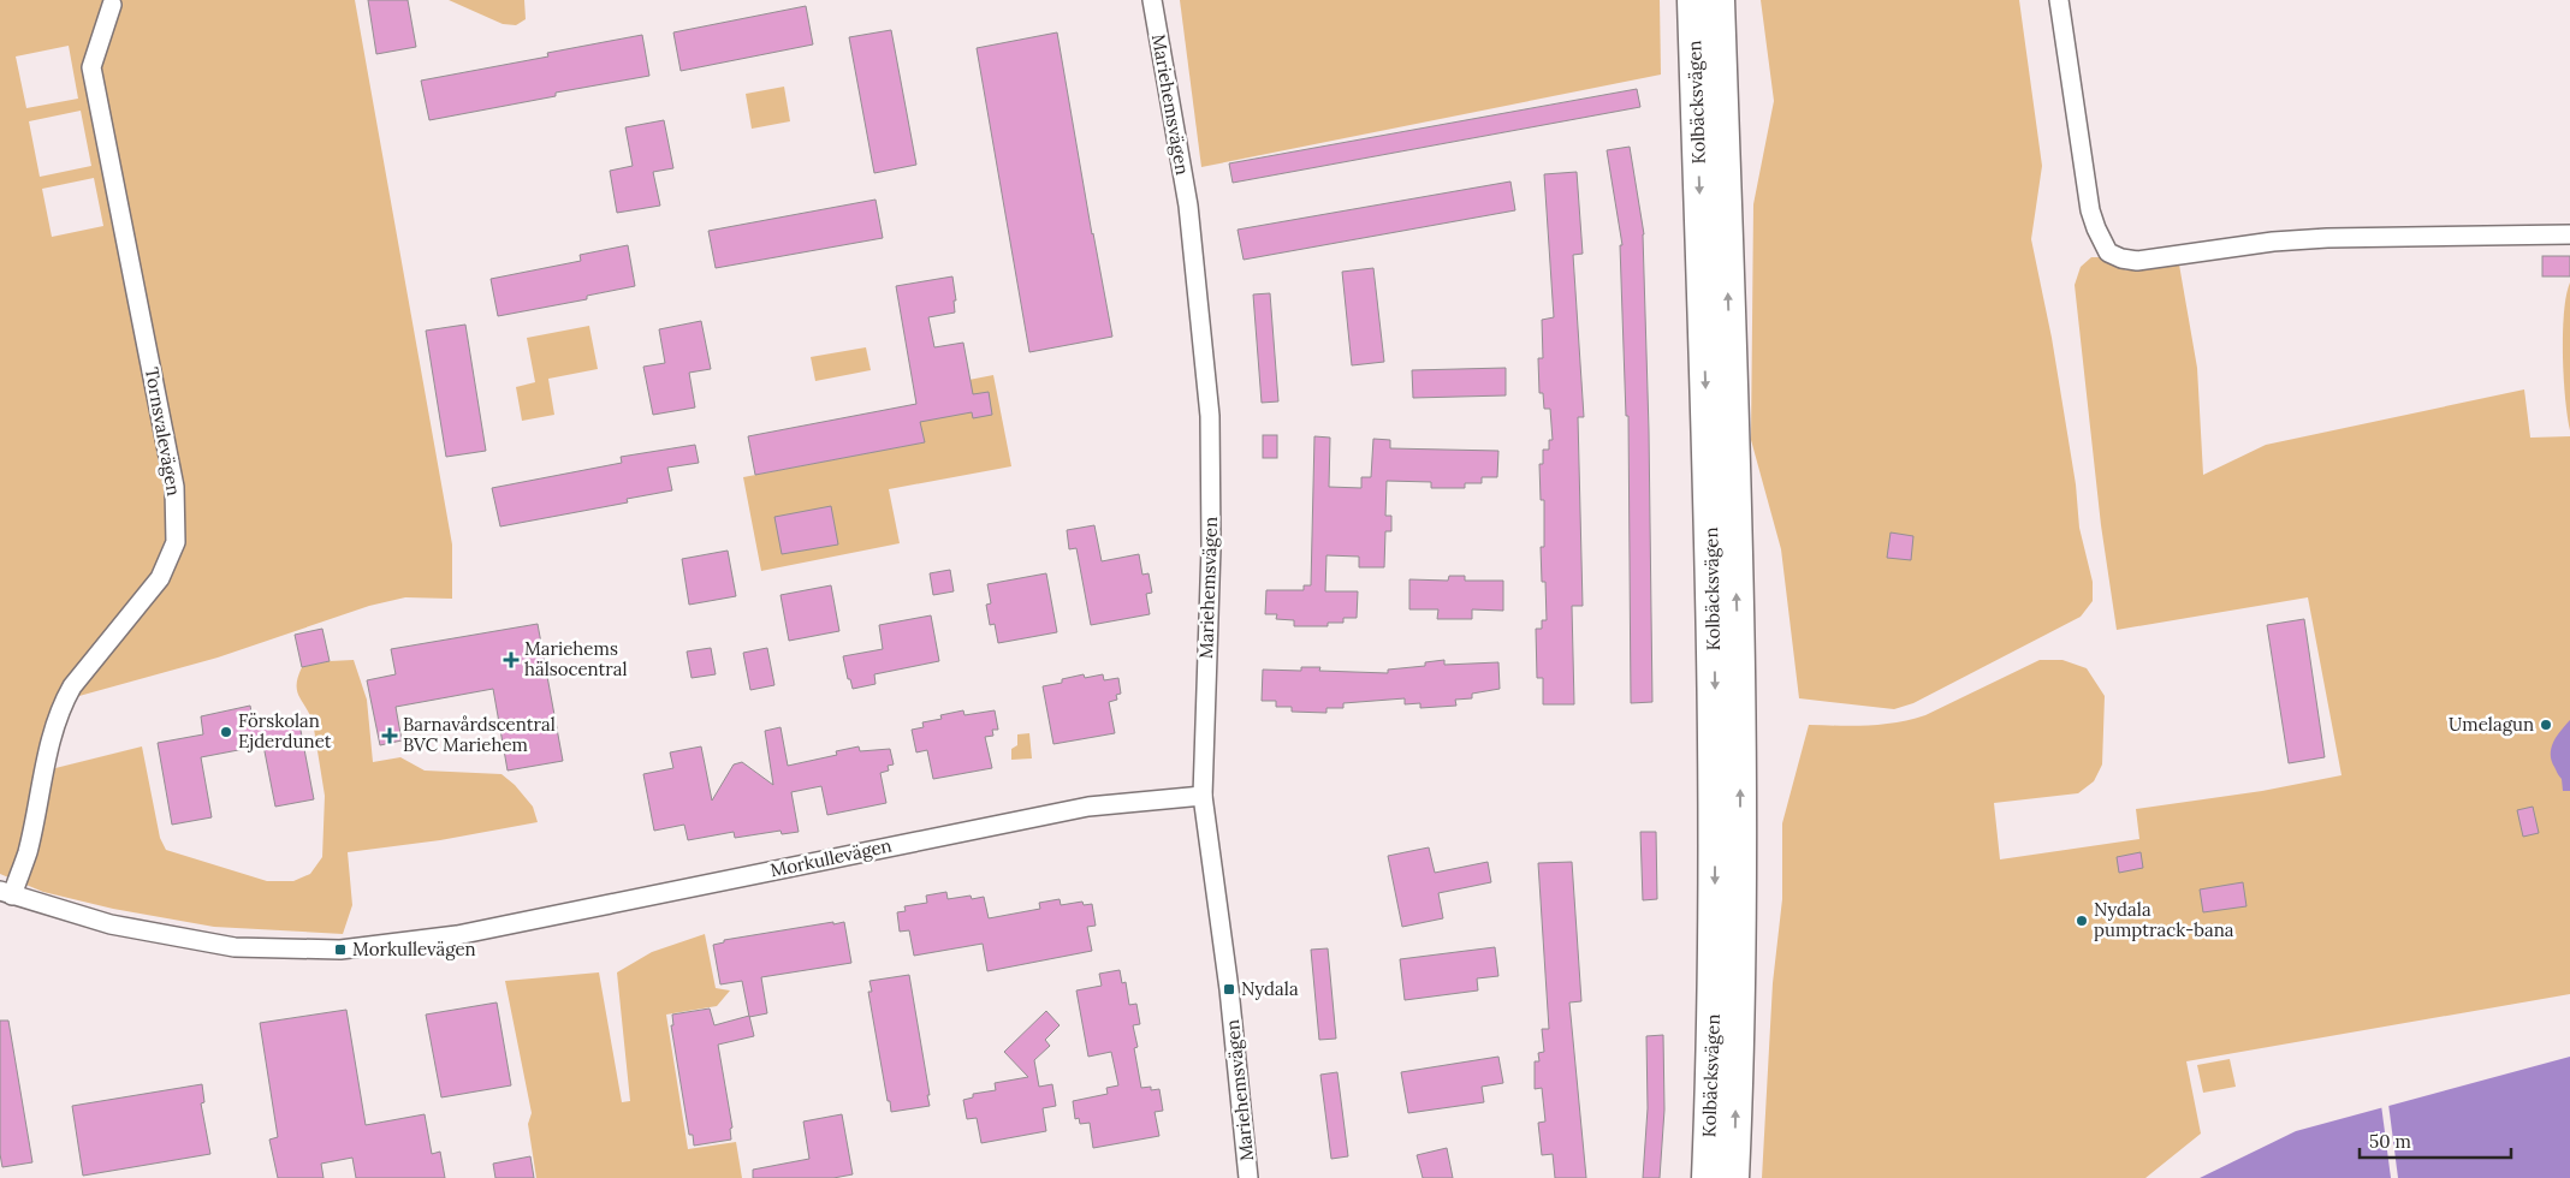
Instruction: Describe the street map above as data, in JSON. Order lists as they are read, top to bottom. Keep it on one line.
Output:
{"streets":{"highway":["Kolbäcksvägen"],"street":["Mariehemsvägen","Tornsvalevägen","Morkullevägen"]},"crossings":[["Mariehemsvägen","Morkullevägen"],["Tornsvalevägen","Morkullevägen"]],"places":{"health":["Mariehems hälsocentral","Barnavårdscentral BVC Mariehem"],"other":["Umelagun","Förskolan Ejderdunet","Nydala pumptrack-bana"],"transit":["Morkullevägen","Nydala"]},"scale_bar":"50 m"}
